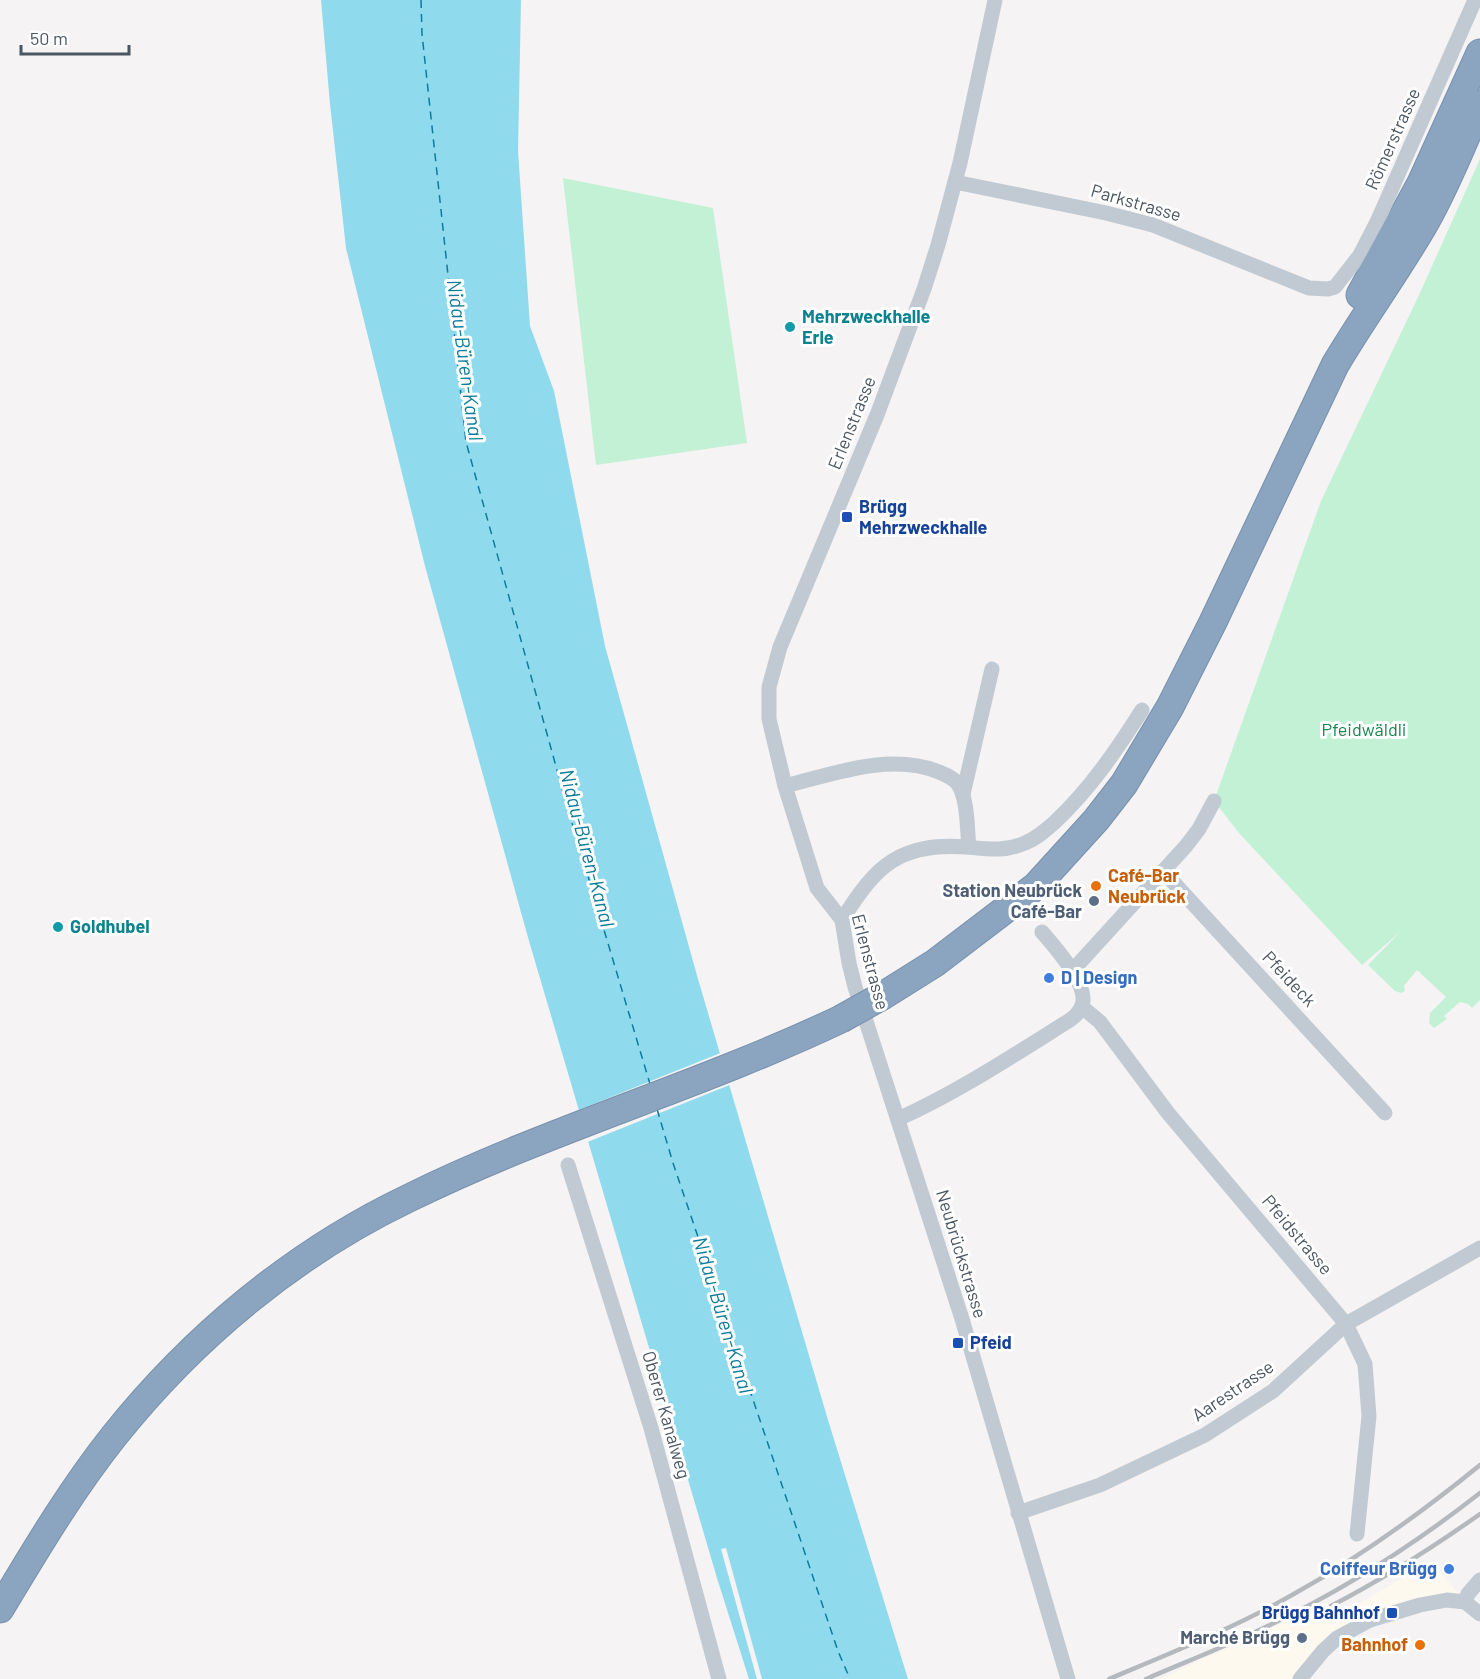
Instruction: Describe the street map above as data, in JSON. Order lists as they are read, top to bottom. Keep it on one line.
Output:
{"streets":{"street":["Römerstrasse","Parkstrasse","Erlenstrasse","Pfeideck","Pfeidstrasse","Neubrückstrasse","Aarestrasse","Oberer Kanalweg"]},"crossings":[["Römerstrasse","Parkstrasse"],["Parkstrasse","Erlenstrasse"],["Erlenstrasse","Neubrückstrasse"],["Pfeidstrasse","Aarestrasse"],["Neubrückstrasse","Aarestrasse"]],"water":["Nidau-Büren-Kanal"],"parks":["Pfeidwäldli"],"places":{"other":["Mehrzweckhalle Erle","Café-Bar Neubrück","Station Neubrück Café-Bar","Goldhubel","D | Design","Coiffeur Brügg","Marché Brügg","Bahnhof"],"transit":["Brügg Mehrzweckhalle","Pfeid","Brügg Bahnhof"]},"scale_bar":"50 m"}
